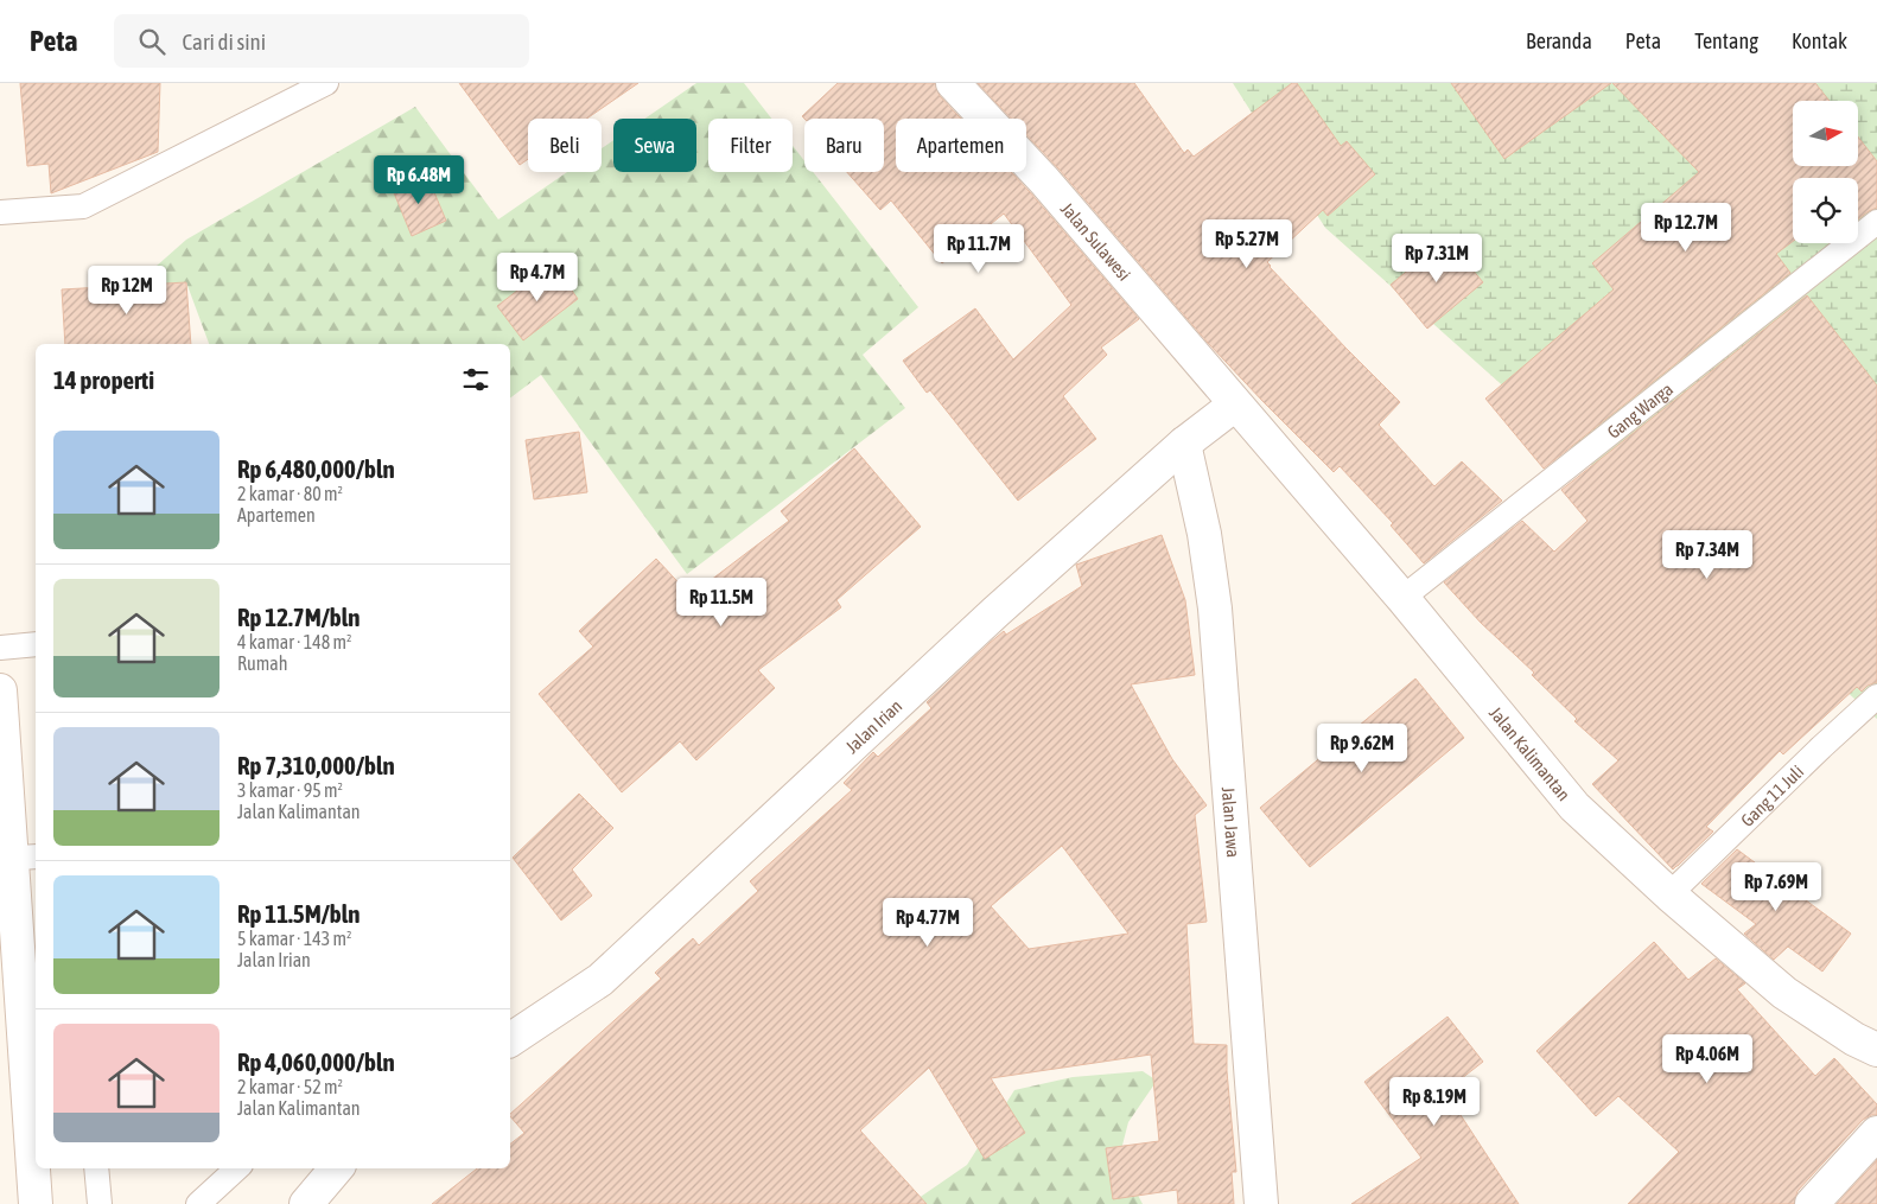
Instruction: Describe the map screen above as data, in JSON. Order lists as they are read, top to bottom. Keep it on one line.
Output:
{"streets":{"street":["Jalan Sulawesi","Jalan Irian","Jalan Kalimantan","Jalan Jawa"],"lane":["Gang Warga","Gang 11 Juli"]},"crossings":[["Jalan Sulawesi","Jalan Irian"],["Jalan Sulawesi","Jalan Kalimantan"],["Gang Warga","Jalan Kalimantan"],["Jalan Irian","Jalan Kalimantan"],["Jalan Irian","Jalan Jawa"],["Jalan Kalimantan","Gang 11 Juli"]],"north":"right","page":{"header":"Peta","search":"Cari di sini","nav":["Beranda","Peta","Tentang","Kontak"],"chip":["Beli","Sewa","Filter","Baru","Apartemen"],"price":["Rp 6.48M","Rp 12.7M","Rp 5.27M","Rp 11.7M","Rp 7.31M","Rp 4.7M","Rp 12M","Rp 7.34M","Rp 11.5M","Rp 9.62M","Rp 7.69M","Rp 4.77M","Rp 4.06M","Rp 8.19M"],"heading":"14 properti","list":[{"name":"Rp 6,480,000/bln","note":"2 kamar · 80 m² · Apartemen"},{"name":"Rp 12.7M/bln","note":"4 kamar · 148 m² · Rumah"},{"name":"Rp 7,310,000/bln","note":"3 kamar · 95 m² · Jalan Kalimantan"},{"name":"Rp 11.5M/bln","note":"5 kamar · 143 m² · Jalan Irian"},{"name":"Rp 4,060,000/bln","note":"2 kamar · 52 m² · Jalan Kalimantan"}]}}
